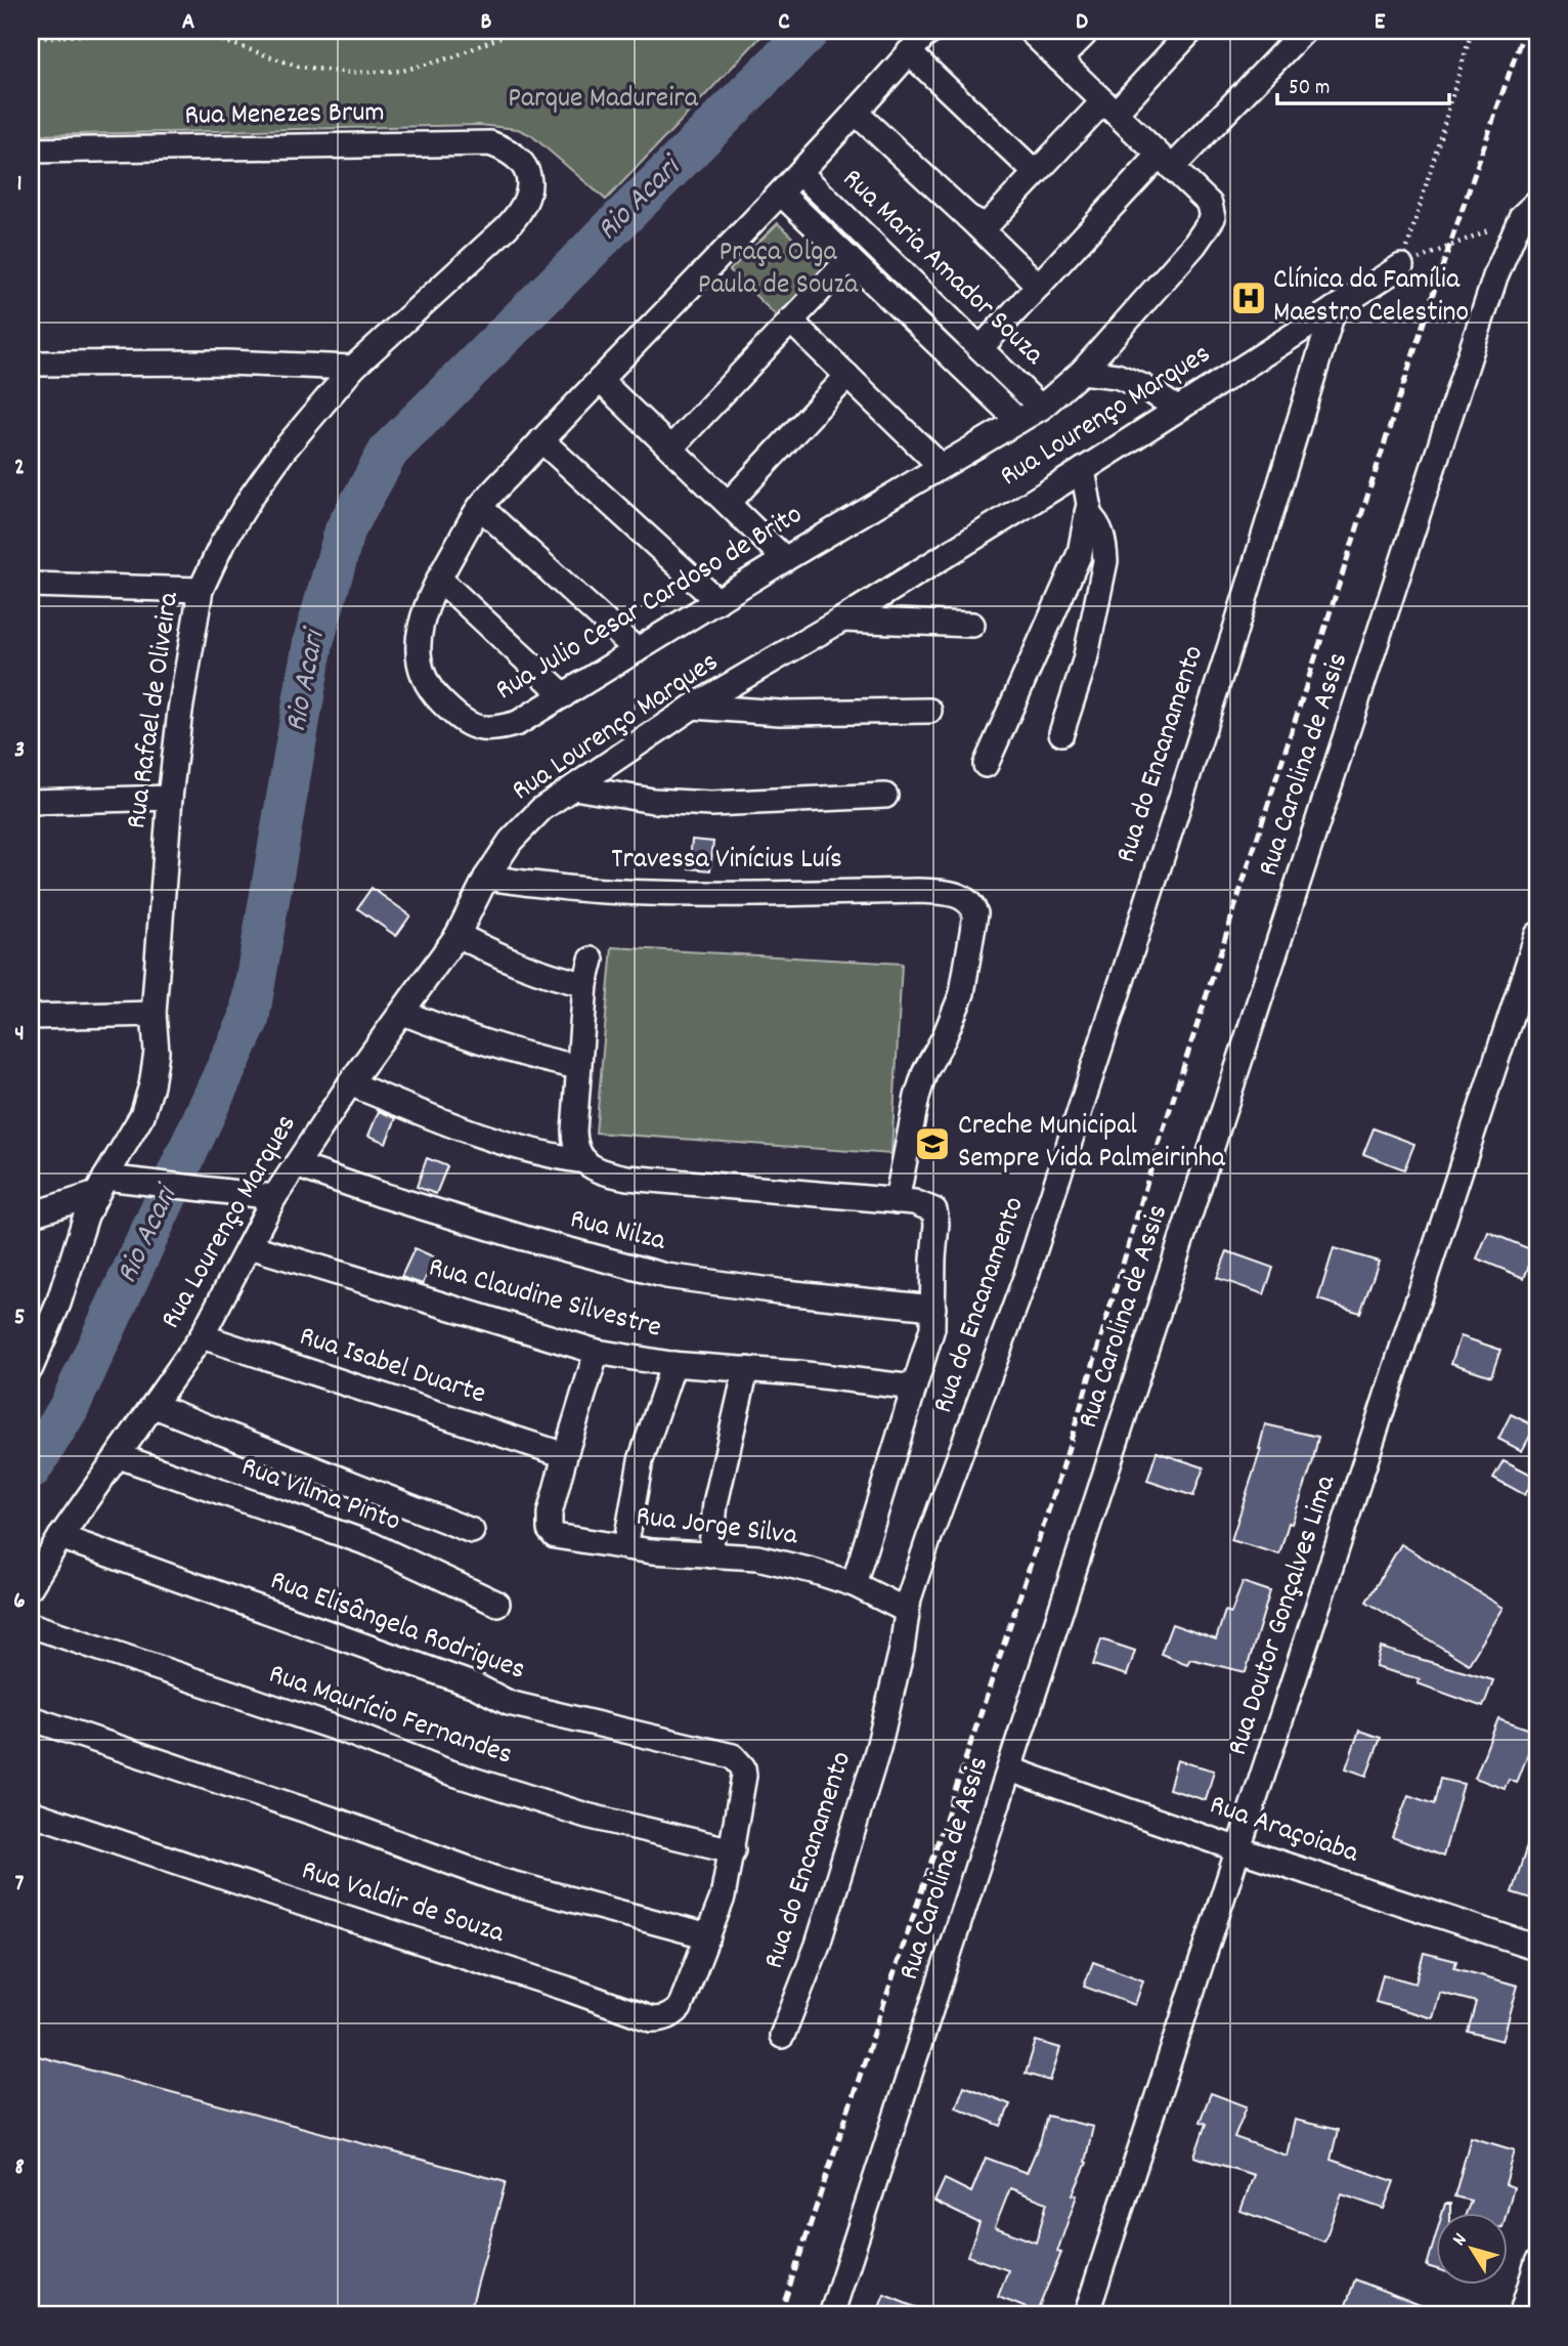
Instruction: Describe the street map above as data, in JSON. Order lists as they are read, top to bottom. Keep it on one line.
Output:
{"streets":{"street":["Rua Menezes Brum","Rua Maria Amador Souza","Rua Lourenço Marques","Rua Julio Cesar Cardoso de Brito","Rua Rafael de Oliveira","Rua do Encanamento","Rua Carolina de Assis","Travessa Vinícius Luís","Rua Nilza","Rua Claudine Silvestre","Rua Isabel Duarte","Rua Vilma Pinto","Rua Jorge Silva","Rua Doutor Gonçalves Lima","Rua Elisângela Rodrigues","Rua Maurício Fernandes","Rua Araçoiaba","Rua Valdir de Souza"]},"crossings":[["Rua Menezes Brum","Rua Rafael de Oliveira"],["Rua Maria Amador Souza","Rua Julio Cesar Cardoso de Brito"],["Rua Lourenço Marques","Rua do Encanamento"],["Rua Lourenço Marques","Travessa Vinícius Luís"],["Rua Lourenço Marques","Rua Nilza"],["Rua Lourenço Marques","Rua Claudine Silvestre"],["Rua Lourenço Marques","Rua Isabel Duarte"],["Rua Lourenço Marques","Rua Vilma Pinto"],["Rua Lourenço Marques","Rua Elisângela Rodrigues"],["Rua do Encanamento","Rua Jorge Silva"],["Rua Carolina de Assis","Rua Araçoiaba"],["Rua Isabel Duarte","Rua Jorge Silva"],["Rua Doutor Gonçalves Lima","Rua Araçoiaba"],["Rua Elisângela Rodrigues","Rua Valdir de Souza"],["Rua Maurício Fernandes","Rua Valdir de Souza"]],"water":["Rio Acari"],"parks":["Parque Madureira","Praça Olga Paula de Souza"],"places":{"hospital":["Clínica da Família Maestro Celestino"],"school or university":["Creche Municipal Sempre Vida Palmeirinha"]},"scale_bar":"50 m","north":"top left","grid":{"columns":["A","B","C","D","E"],"rows":["1","2","3","4","5","6","7","8"]}}
